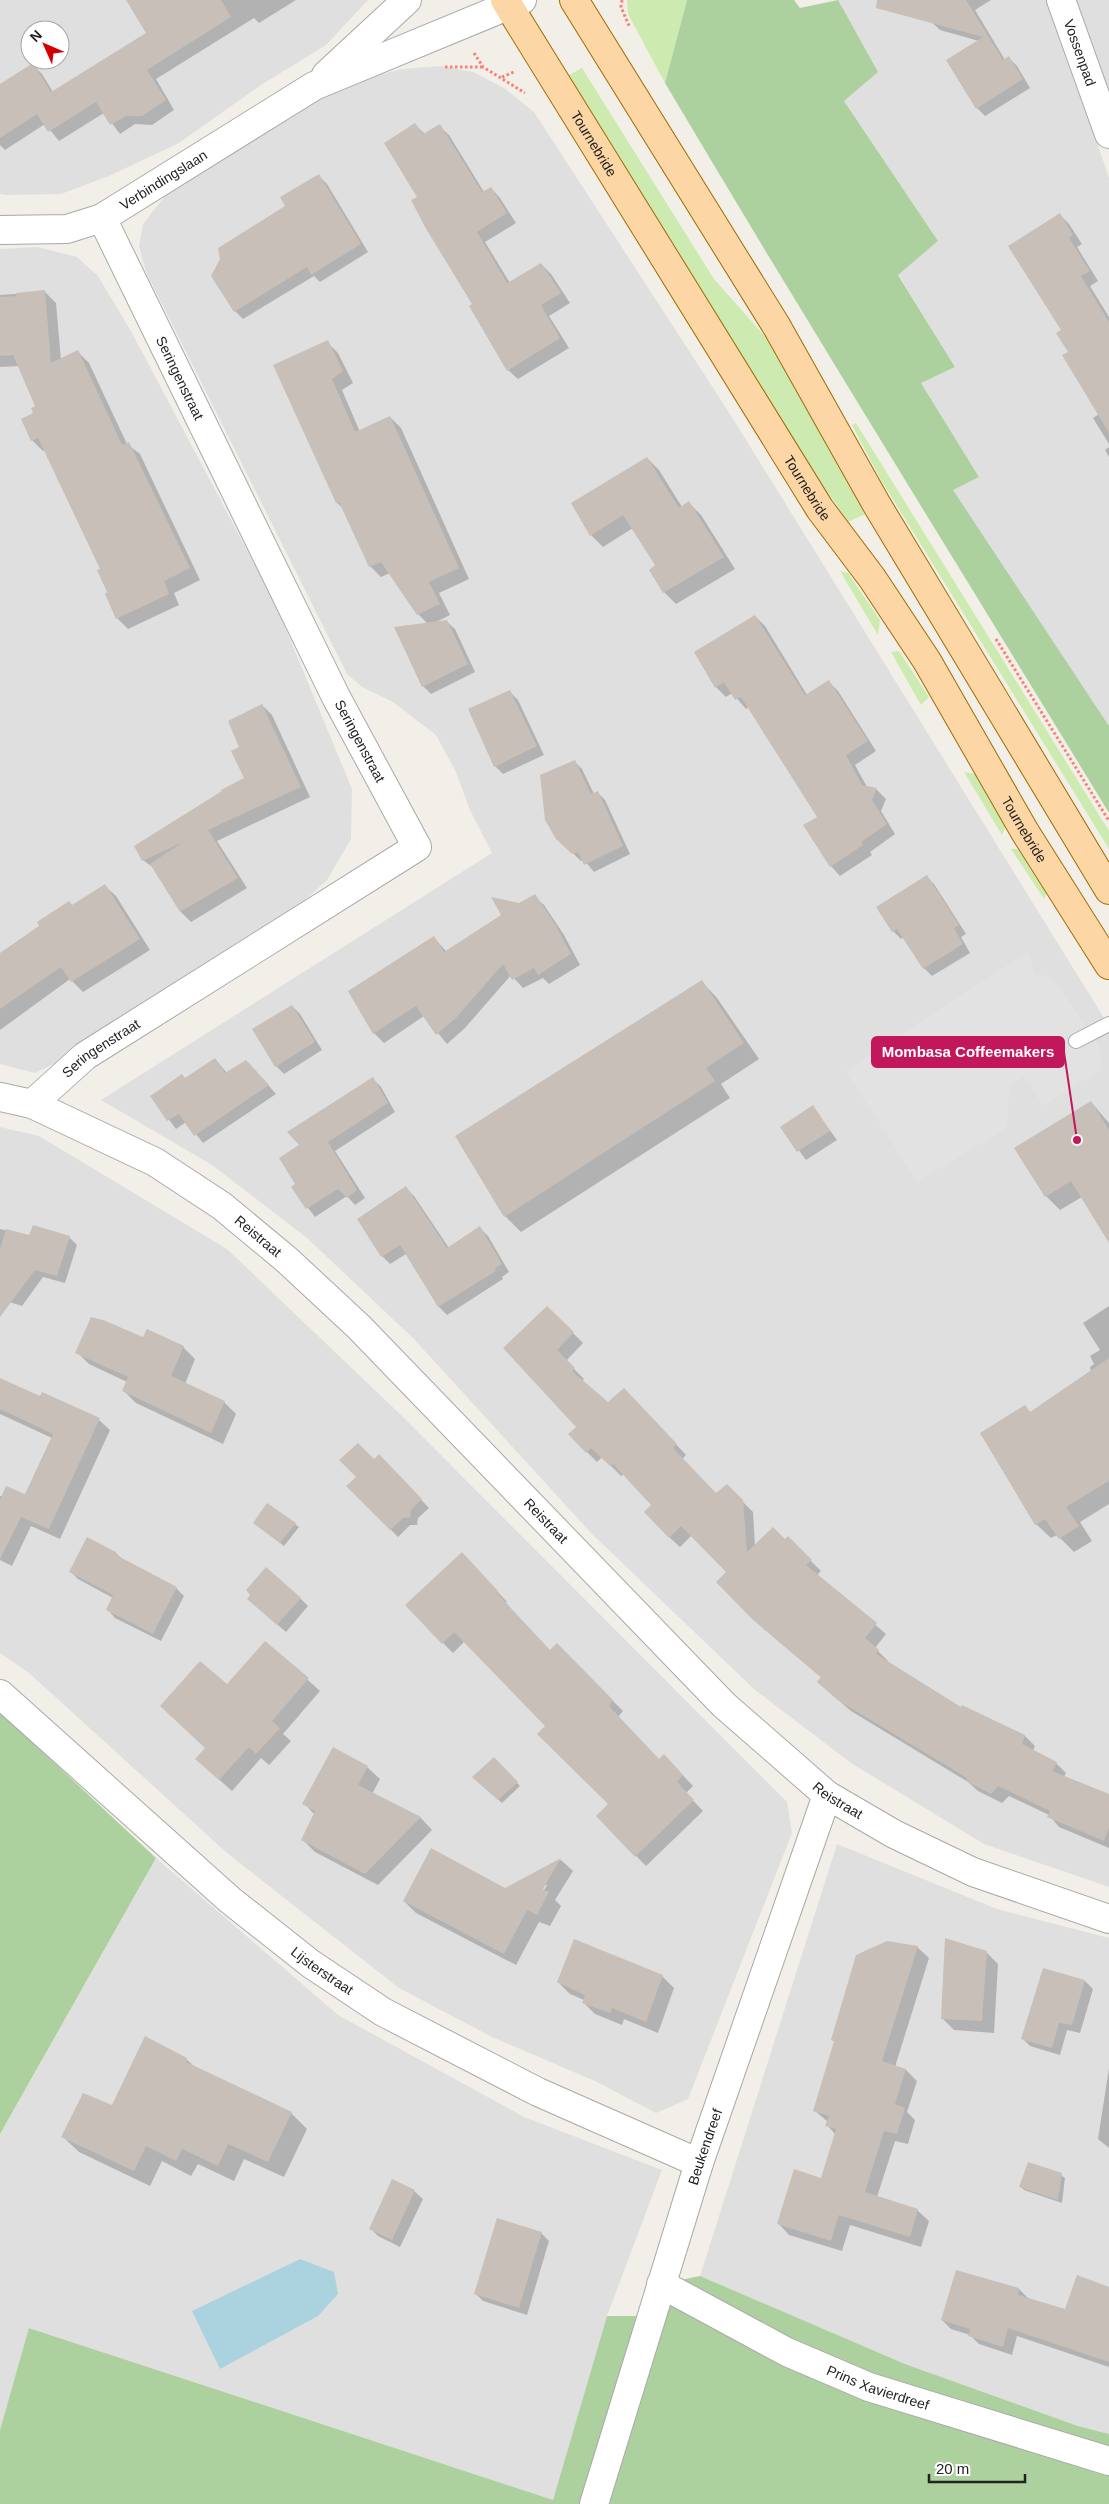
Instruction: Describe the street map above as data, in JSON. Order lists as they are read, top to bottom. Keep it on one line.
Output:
{"streets":{"main road":["Tournebride"],"street":["Vossenpad","Verbindingslaan","Seringenstraat","Reistraat","Lijsterstraat","Beukendreef","Prins Xavierdreef"]},"crossings":[["Tournebride","Verbindingslaan"],["Verbindingslaan","Seringenstraat"],["Seringenstraat","Reistraat"],["Reistraat","Beukendreef"],["Lijsterstraat","Beukendreef"],["Beukendreef","Prins Xavierdreef"]],"places":["Mombasa Coffeemakers"],"scale_bar":"20 m","north":"top left"}
